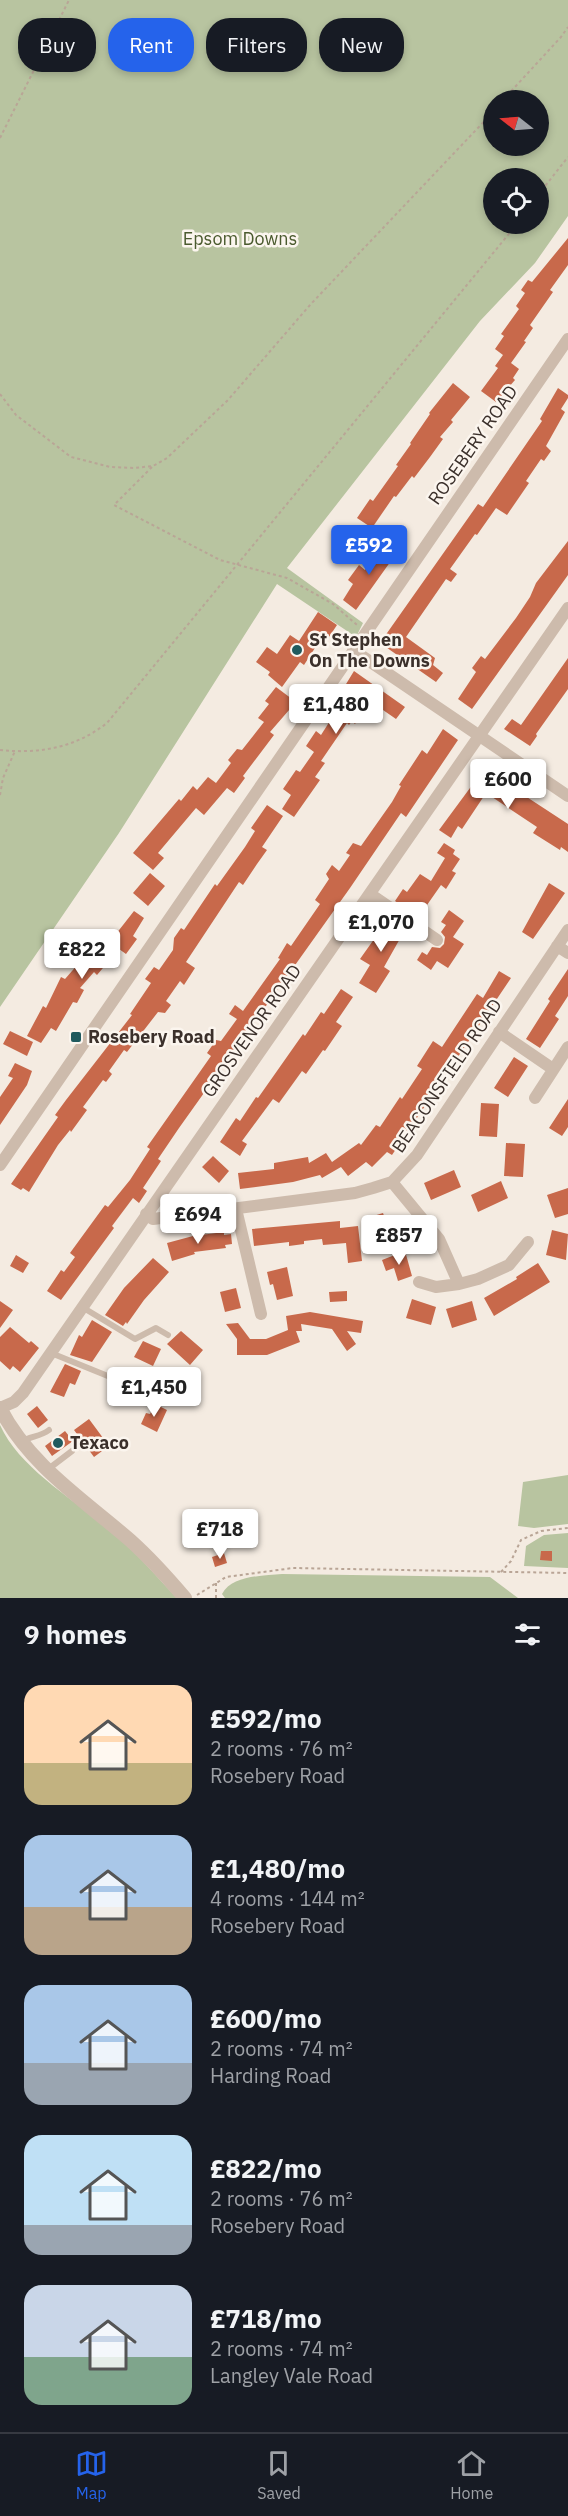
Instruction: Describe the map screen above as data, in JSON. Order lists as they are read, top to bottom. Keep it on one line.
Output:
{"streets":{"street":["ROSEBERY ROAD","GROSVENOR ROAD","BEACONSFIELD ROAD"]},"parks":["Epsom Downs"],"places":{"other":["St Stephen On The Downs","Texaco"],"transit":["Rosebery Road"]},"north":"left","page":{"chip":["Buy","Rent","Filters","New"],"price":["£592","£1,480","£600","£1,070","£822","£694","£857","£1,450","£718"],"heading":"9 homes","list":[{"name":"£592/mo","note":"2 rooms · 76 m² · Rosebery Road"},{"name":"£1,480/mo","note":"4 rooms · 144 m² · Rosebery Road"},{"name":"£600/mo","note":"2 rooms · 74 m² · Harding Road"},{"name":"£822/mo","note":"2 rooms · 76 m² · Rosebery Road"},{"name":"£718/mo","note":"2 rooms · 74 m² · Langley Vale Road"}],"tabs":["Map","Saved","Home"]}}
